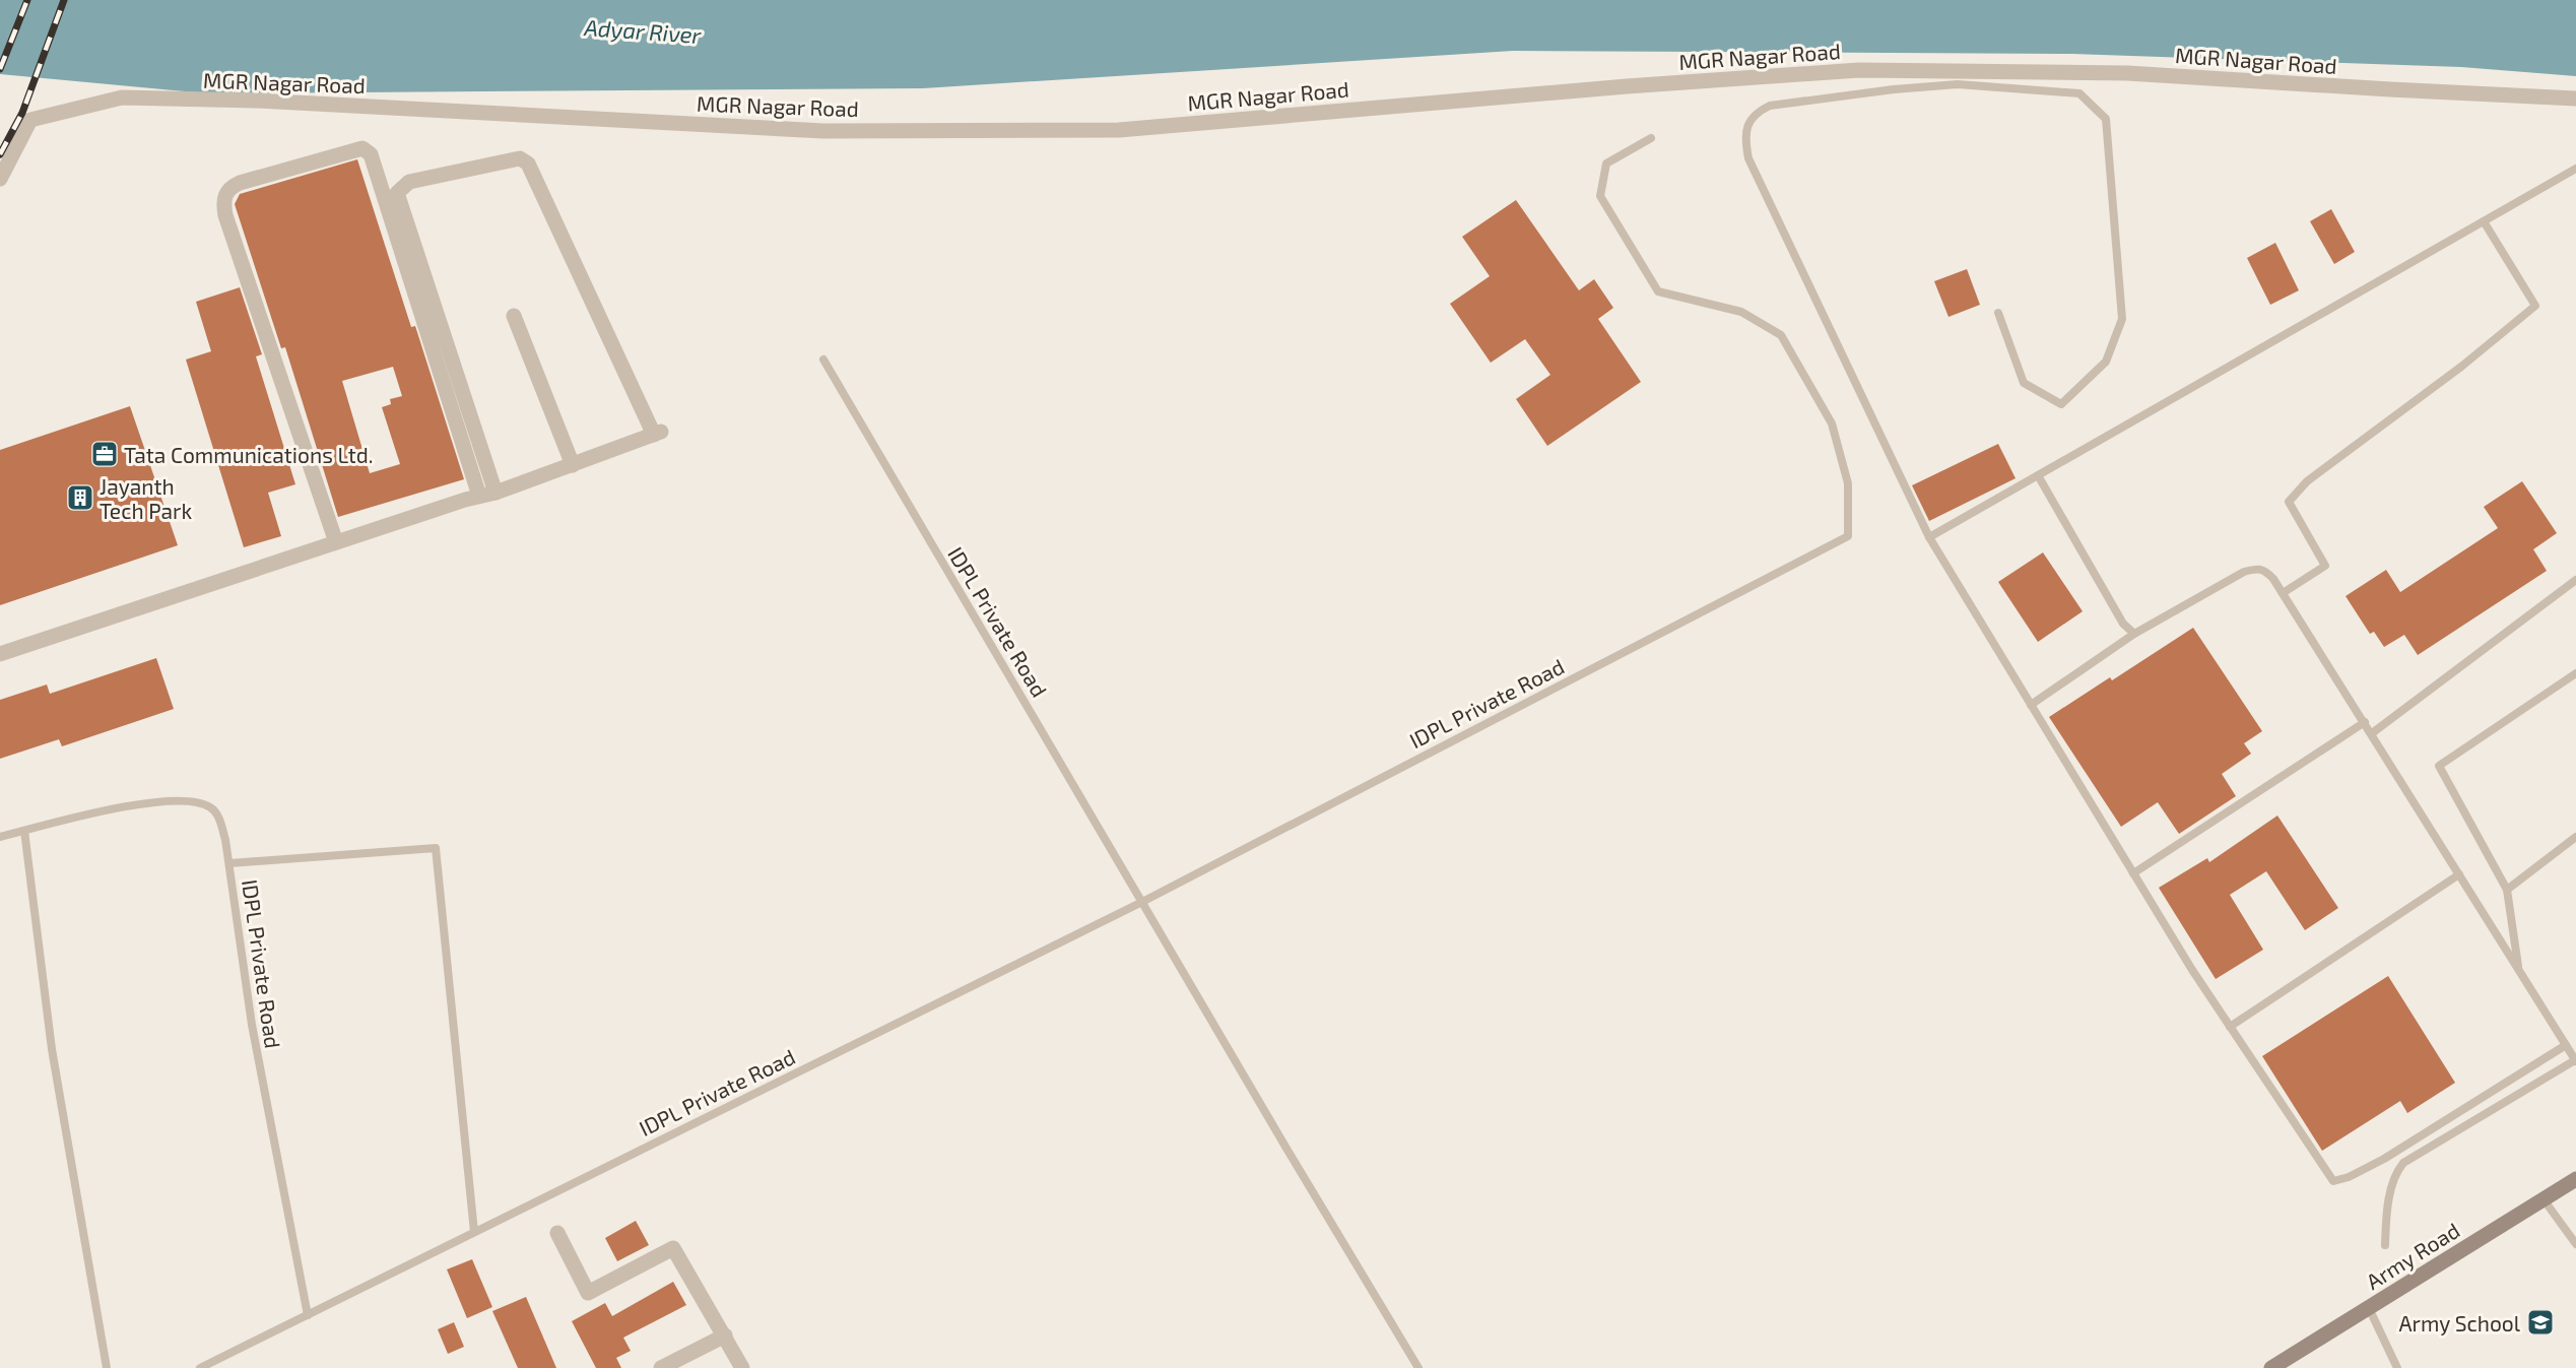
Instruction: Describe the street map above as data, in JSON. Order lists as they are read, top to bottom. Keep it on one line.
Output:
{"streets":{"street":["MGR Nagar Road","Army Road"],"lane":["IDPL Private Road"]},"water":["Adyar River"],"places":{"office":["Tata Communications Ltd."],"building":["Jayanth Tech Park"],"school or university":["Army School"]}}
